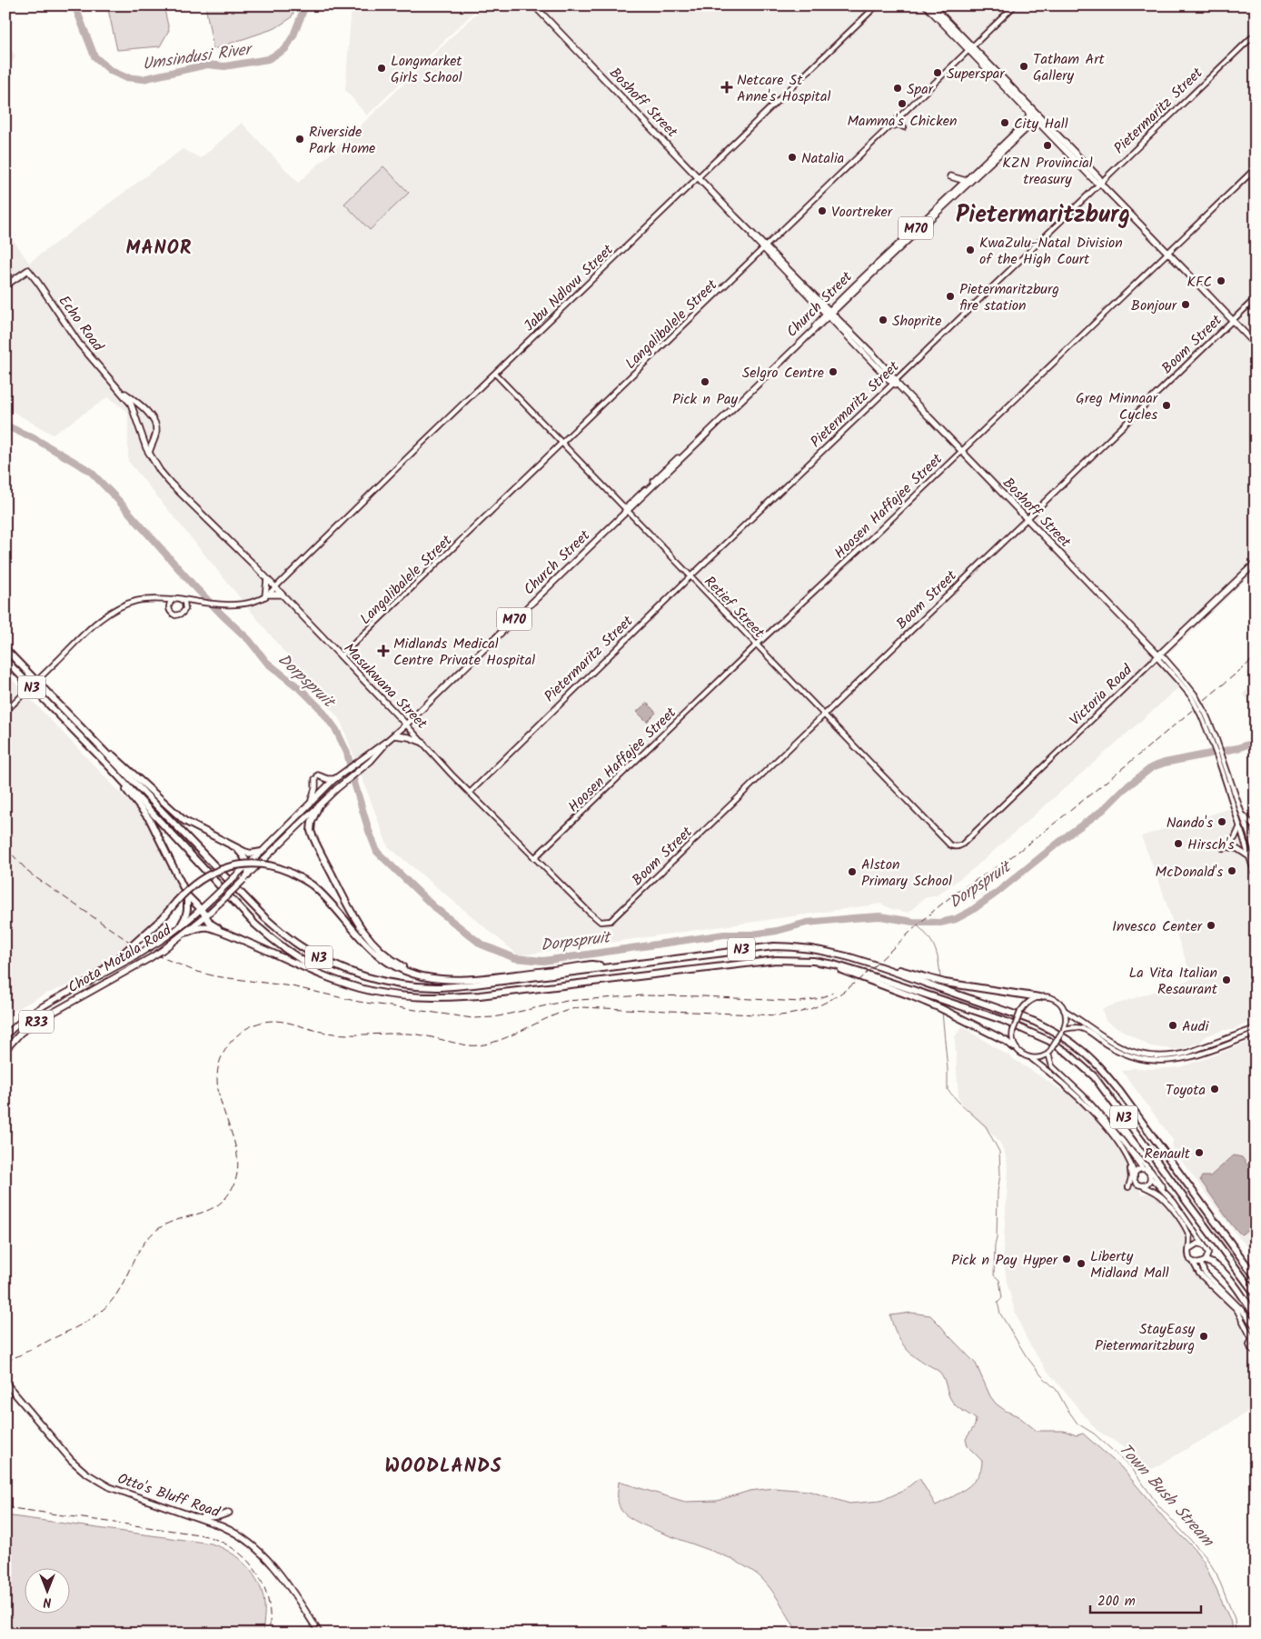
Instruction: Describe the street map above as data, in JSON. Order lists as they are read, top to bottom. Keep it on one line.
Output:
{"streets":{"highway":["N3"],"main road":["Boshoff Street","M70","Church Street","Echo Road","Masukwana Street","Victoria Road","Chota Motala Road","R33","Otto's Bluff Road"],"street":["Pietermaritz Street","Jabu Ndlovu Street","Langalibalele Street","Boom Street","Hoosen Haffajee Street","Retief Street"]},"crossings":[["Boshoff Street","Pietermaritz Street"],["Boshoff Street","Jabu Ndlovu Street"],["Boshoff Street","Church Street"],["Boshoff Street","Langalibalele Street"],["Boshoff Street","Boom Street"],["Boshoff Street","Hoosen Haffajee Street"],["Boshoff Street","Victoria Road"],["Pietermaritz Street","Retief Street"],["Pietermaritz Street","Masukwana Street"],["Jabu Ndlovu Street","Retief Street"],["Jabu Ndlovu Street","Masukwana Street"],["Church Street","Retief Street"],["Church Street","Masukwana Street"],["Church Street","Chota Motala Road"],["Echo Road","Masukwana Street"],["Langalibalele Street","Retief Street"],["Langalibalele Street","Masukwana Street"],["Boom Street","Retief Street"],["Boom Street","Masukwana Street"],["Hoosen Haffajee Street","Retief Street"],["Hoosen Haffajee Street","Masukwana Street"],["Retief Street","Victoria Road"]],"districts":["Pietermaritzburg","MANOR","WOODLANDS"],"water":["Umsindusi River","Dorpspruit","Town Bush Stream"],"places":{"other":["Tatham Art Gallery","Longmarket Girls School","Superspar","Spar","Mamma's Chicken","City Hall","Riverside Park Home","KZN Provincial treasury","Natalia","Voortreker","KwaZulu-Natal Division of the High Court","KFC","Pietermaritzburg fire station","Bonjour","Shoprite","Selgro Centre","Pick n Pay","Greg Minnaar Cycles","Nando's","Hirsch's","McDonald's","Alston Primary School","Invesco Center","La Vita Italian Resaurant","Audi","Toyota","Renault","Pick n Pay Hyper","Liberty Midland Mall","StayEasy Pietermaritzburg"],"health":["Netcare St Anne's Hospital","Midlands Medical Centre Private Hospital"]},"scale_bar":"200 m","north":"bottom"}
